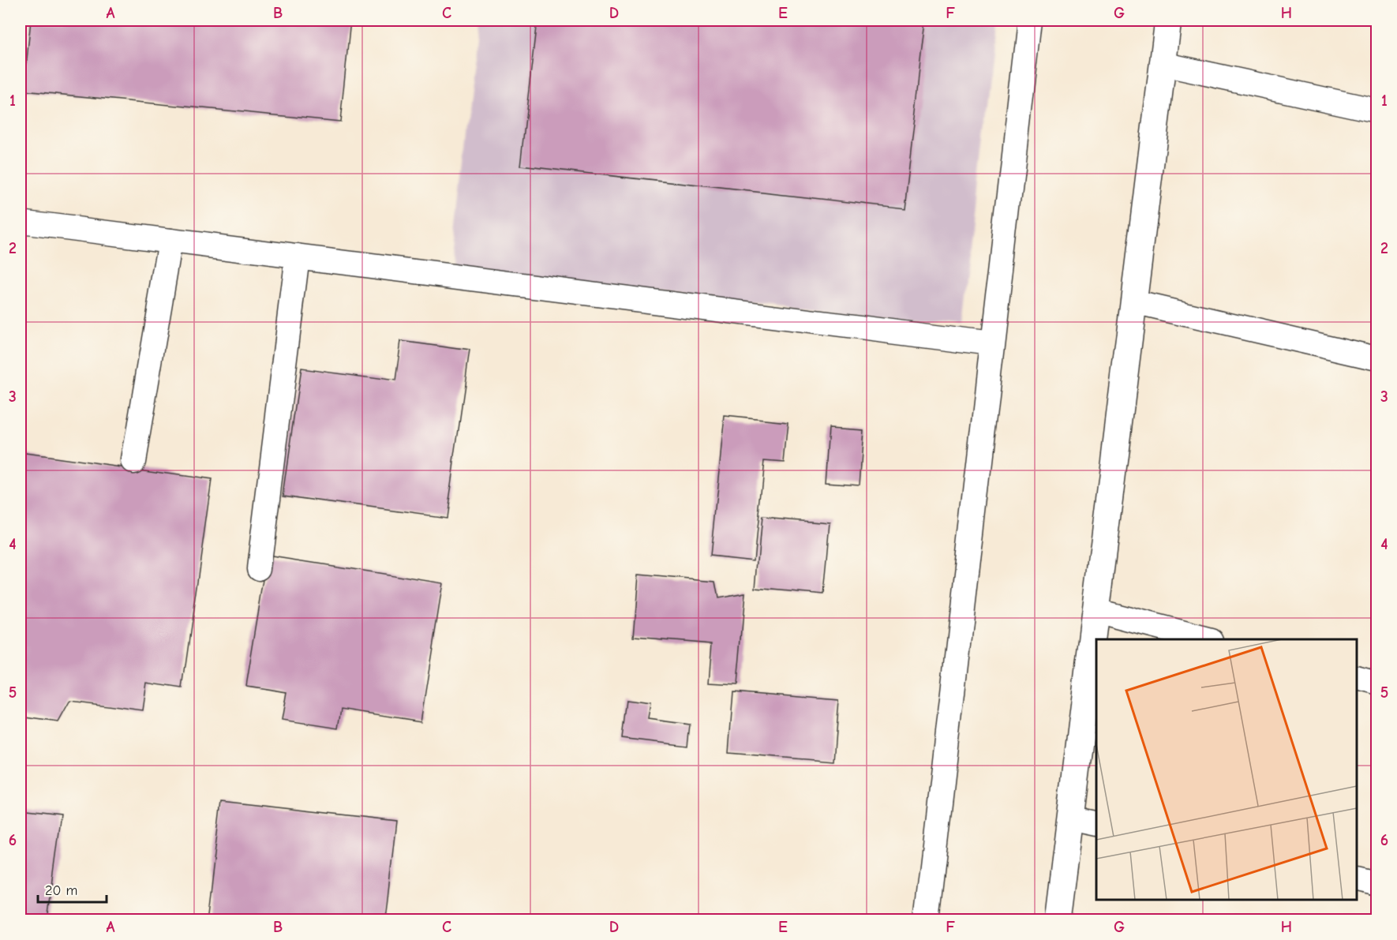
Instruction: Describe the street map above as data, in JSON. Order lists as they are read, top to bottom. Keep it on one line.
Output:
{"scale_bar":"20 m","grid":{"columns":["A","B","C","D","E","F","G","H"],"rows":["1","2","3","4","5","6"]}}
